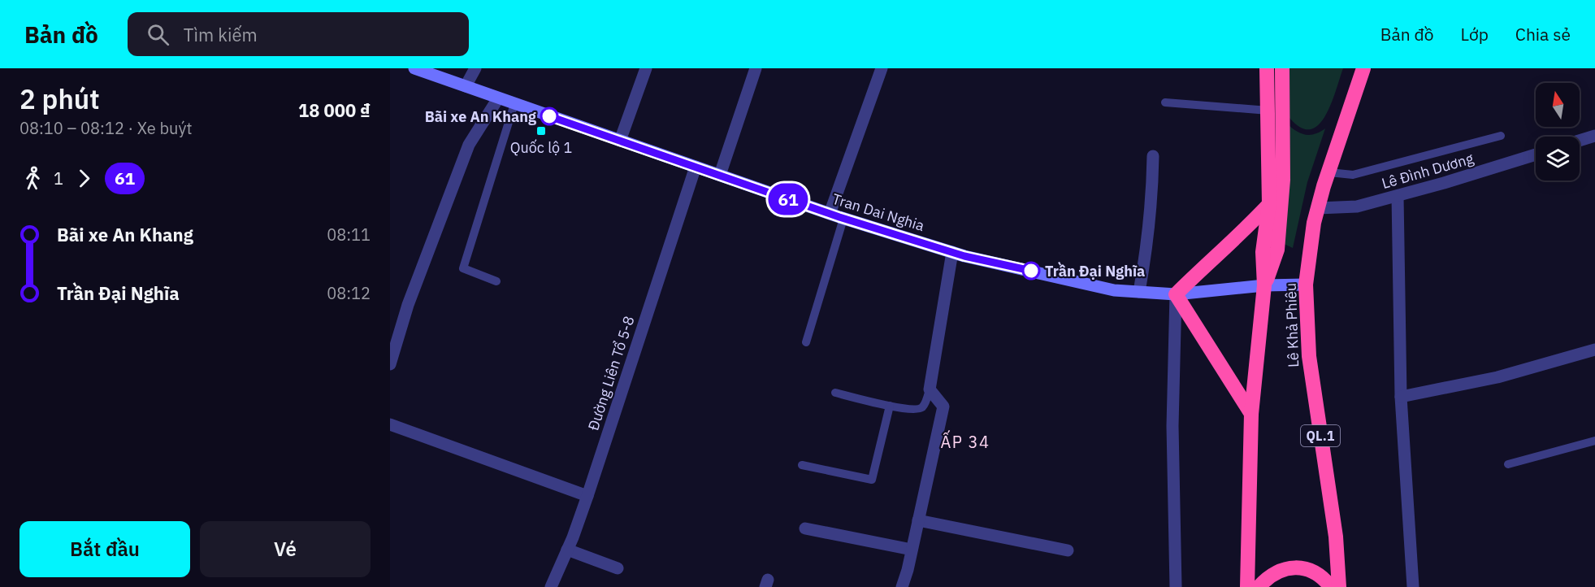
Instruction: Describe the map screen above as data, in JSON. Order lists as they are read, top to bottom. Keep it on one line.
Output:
{"streets":{"highway":["Lê Khả Phiêu","QL.1"],"main road":["Tran Dai Nghia"],"street":["Lê Đình Dương","Đường Liên Tổ 5-8"]},"crossings":[["Lê Đình Dương","Lê Khả Phiêu"],["Tran Dai Nghia","Đường Liên Tổ 5-8"]],"districts":["ẤP 34"],"places":{"other":["Bãi xe An Khang","Trần Đại Nghĩa"],"transit":["Quốc lộ 1"]},"lines":["bus line 61"],"north":"top","page":{"header":"Bản đồ","search":"Tìm kiếm","nav":["Bản đồ","Lớp","Chia sẻ"],"heading":["2 phút","08:10 – 08:12 · Xe buýt","18 000 ₫"],"on_map":"61","legs":["1","61"],"list":[{"name":"Bãi xe An Khang","value":"08:11"},{"name":"Trần Đại Nghĩa","value":"08:12"}],"buttons":["Bắt đầu","Vé"]}}
